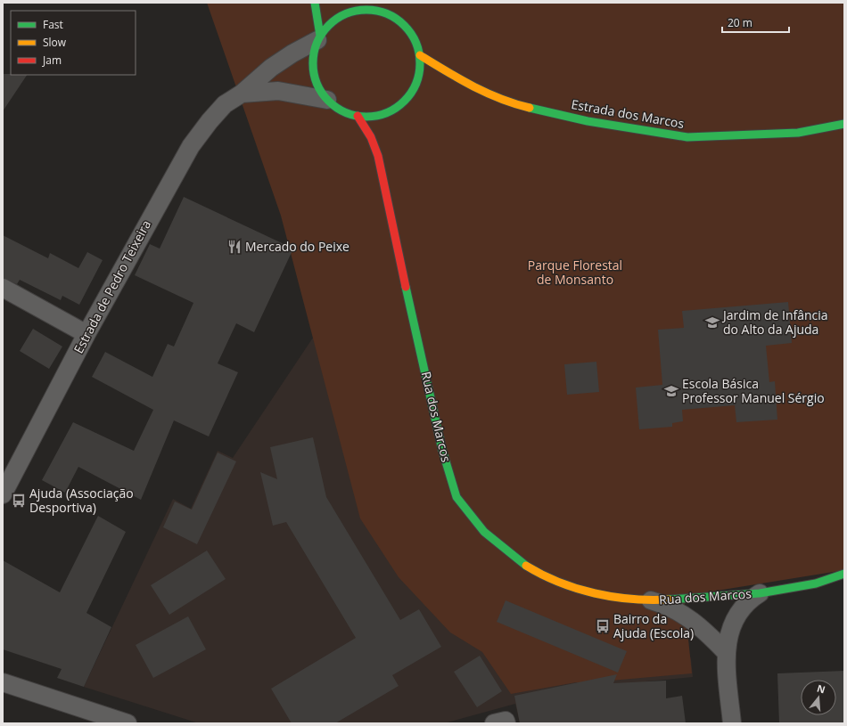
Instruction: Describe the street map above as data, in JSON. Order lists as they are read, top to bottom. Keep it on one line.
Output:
{"streets":{"street":["Estrada dos Marcos","Estrada de Pedro Teixeira","Rua dos Marcos"]},"crossings":[["Estrada dos Marcos","Estrada de Pedro Teixeira"],["Estrada dos Marcos","Rua dos Marcos"],["Estrada de Pedro Teixeira","Rua dos Marcos"]],"parks":["Parque Florestal de Monsanto"],"places":{"restaurant":["Mercado do Peixe"],"school or university":["Jardim de Infância do Alto da Ajuda","Escola Básica Professor Manuel Sérgio"],"bus stop":["Ajuda (Associação Desportiva)","Bairro da Ajuda (Escola)"]},"legend":["Fast","Slow","Jam"],"scale_bar":"20 m","north":"top"}
